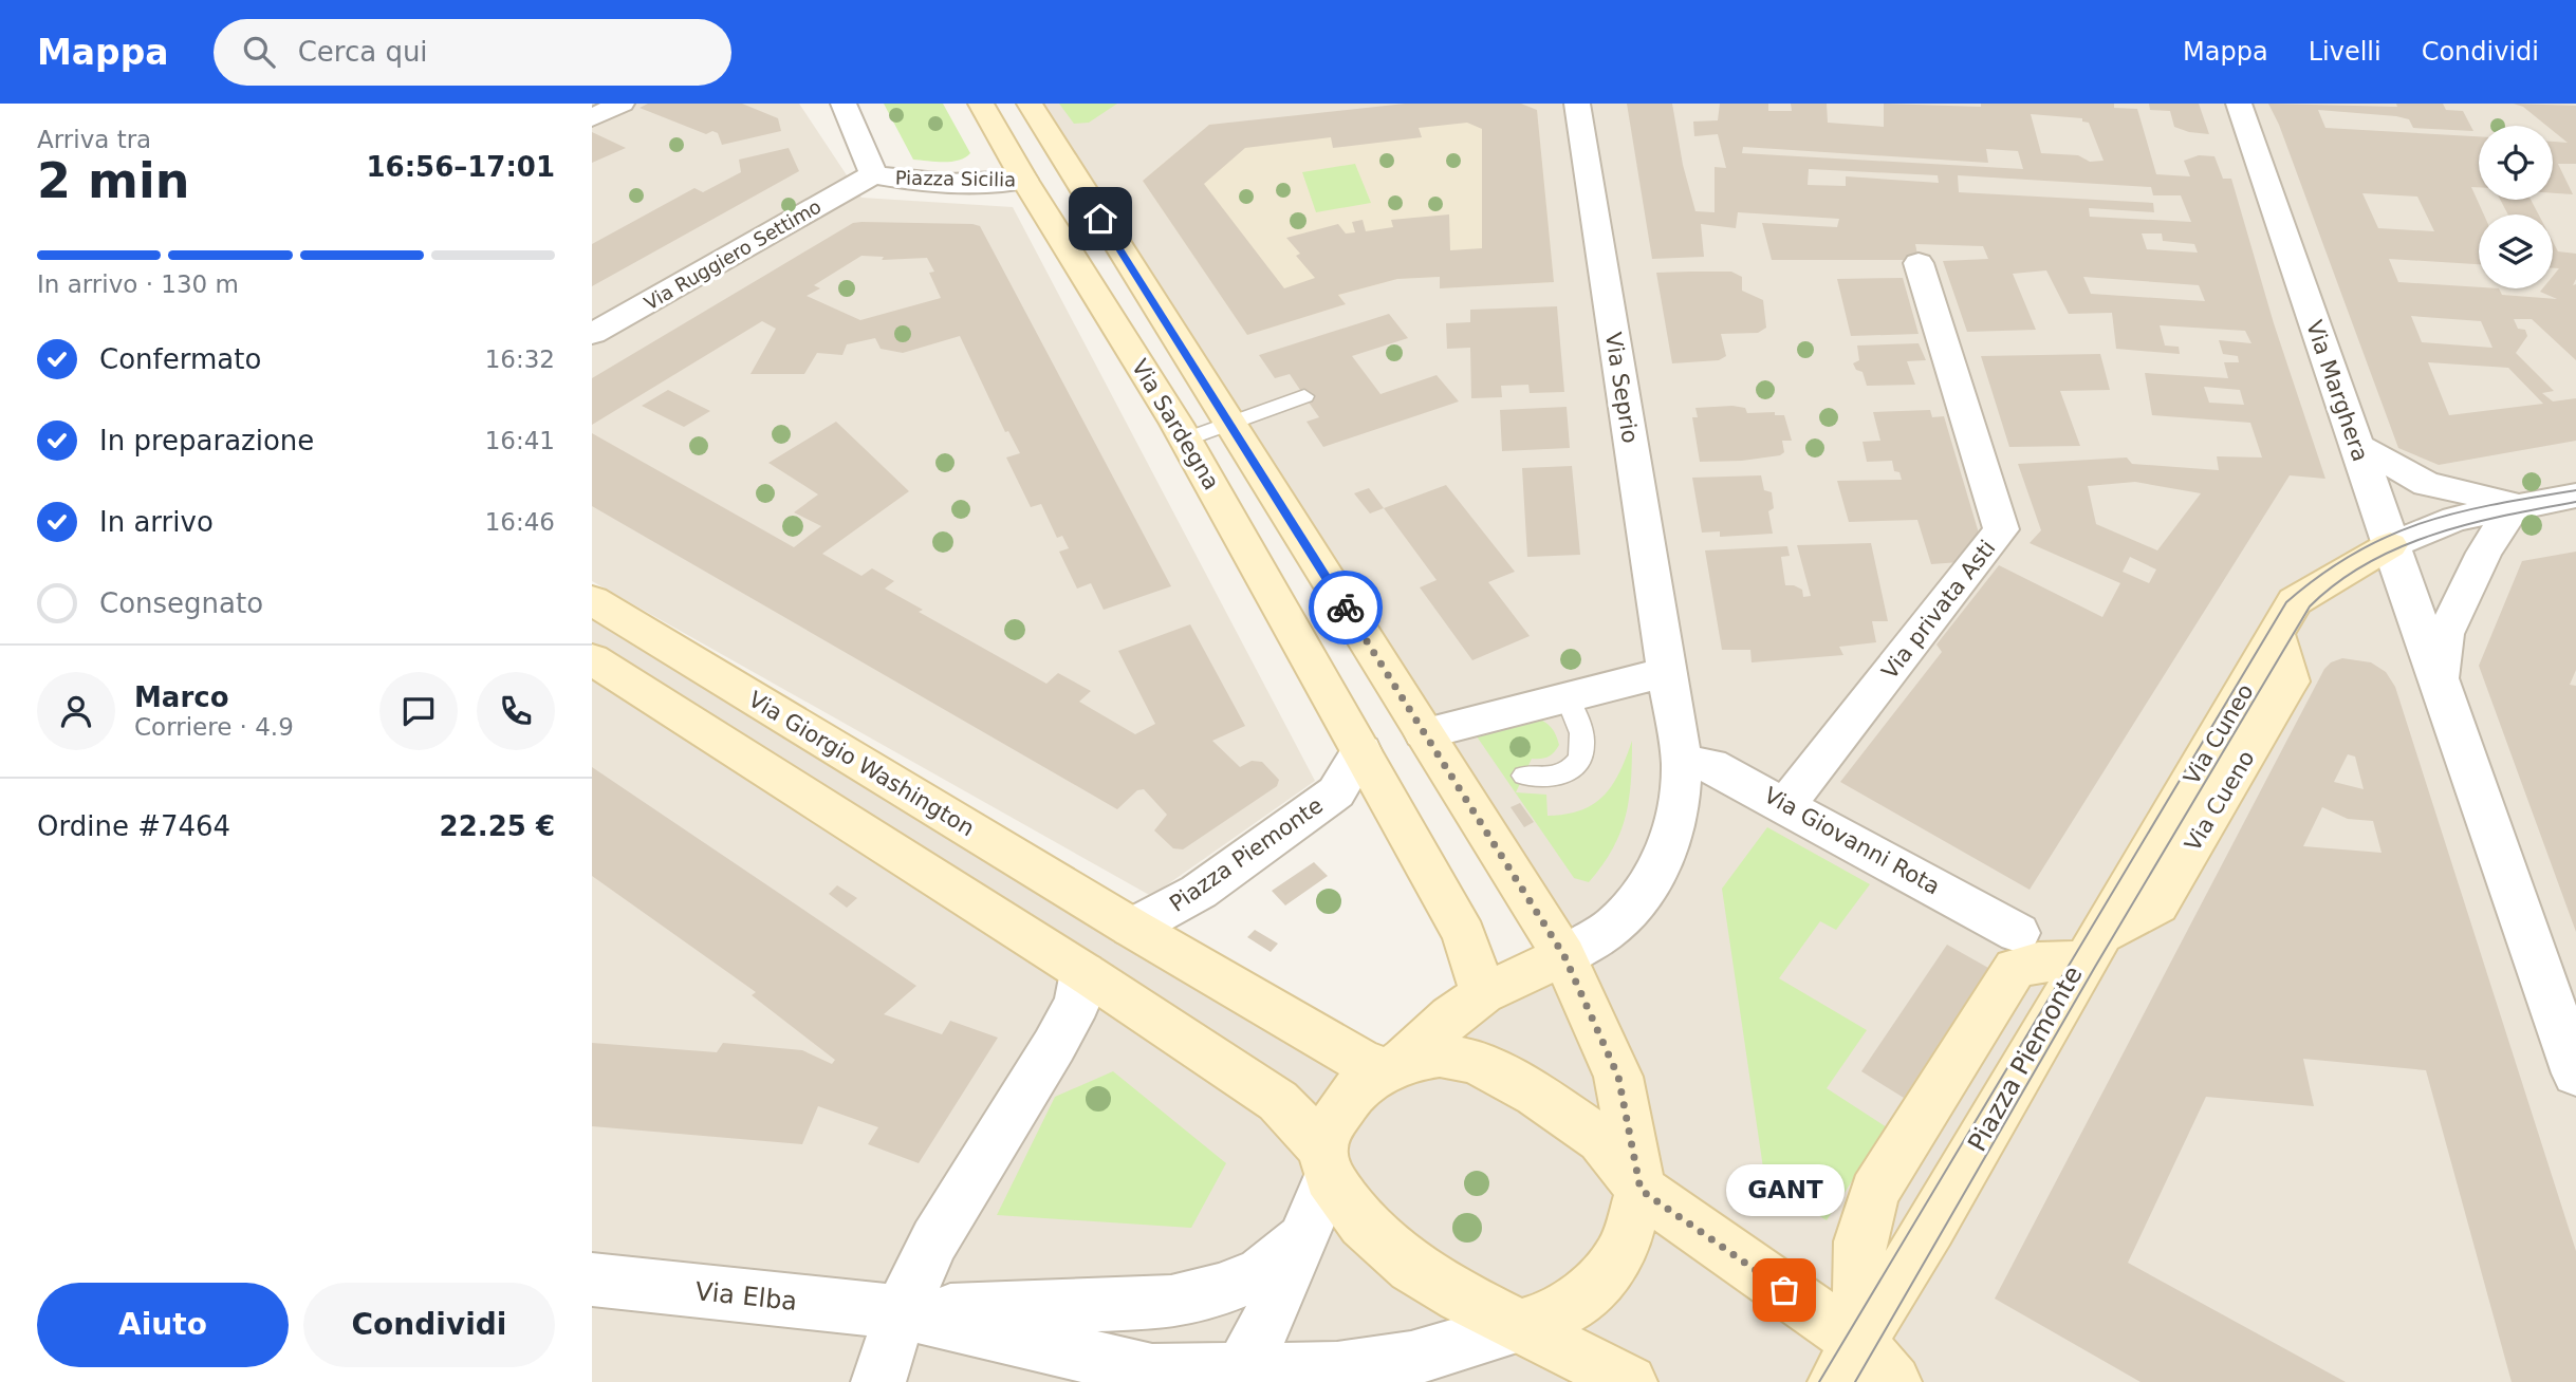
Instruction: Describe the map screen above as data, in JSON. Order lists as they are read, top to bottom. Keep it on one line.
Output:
{"streets":{"main road":["Piazza Sicilia","Via Sardegna","Via Giorgio Washington","Via Cueno","Piazza Piemonte"],"street":["Via Ruggiero Settimo","Via Seprio","Via Marghera","Via privata Asti","Via Giovanni Rota","Via Elba"]},"crossings":[["Piazza Sicilia","Via Ruggiero Settimo"],["Piazza Sicilia","Via Sardegna"],["Via Marghera","Via Cueno"],["Via Sardegna","Piazza Piemonte"],["Via privata Asti","Via Giovanni Rota"],["Via Giorgio Washington","Piazza Piemonte"],["Via Cueno","Piazza Piemonte"]],"places":["GANT"],"page":{"header":"Mappa","search":"Cerca qui","nav":["Mappa","Livelli","Condividi"],"heading":["2 min","Arriva tra","16:56–17:01"],"panel":["Marco","Corriere · 4.9","Ordine #7464","22.25 €"],"bar":"In arrivo · 130 m","list":[["Confermato","16:32"],["In preparazione","16:41"],["In arrivo","16:46"],"Consegnato"],"bubble":"GANT","buttons":["Aiuto","Condividi"]}}
